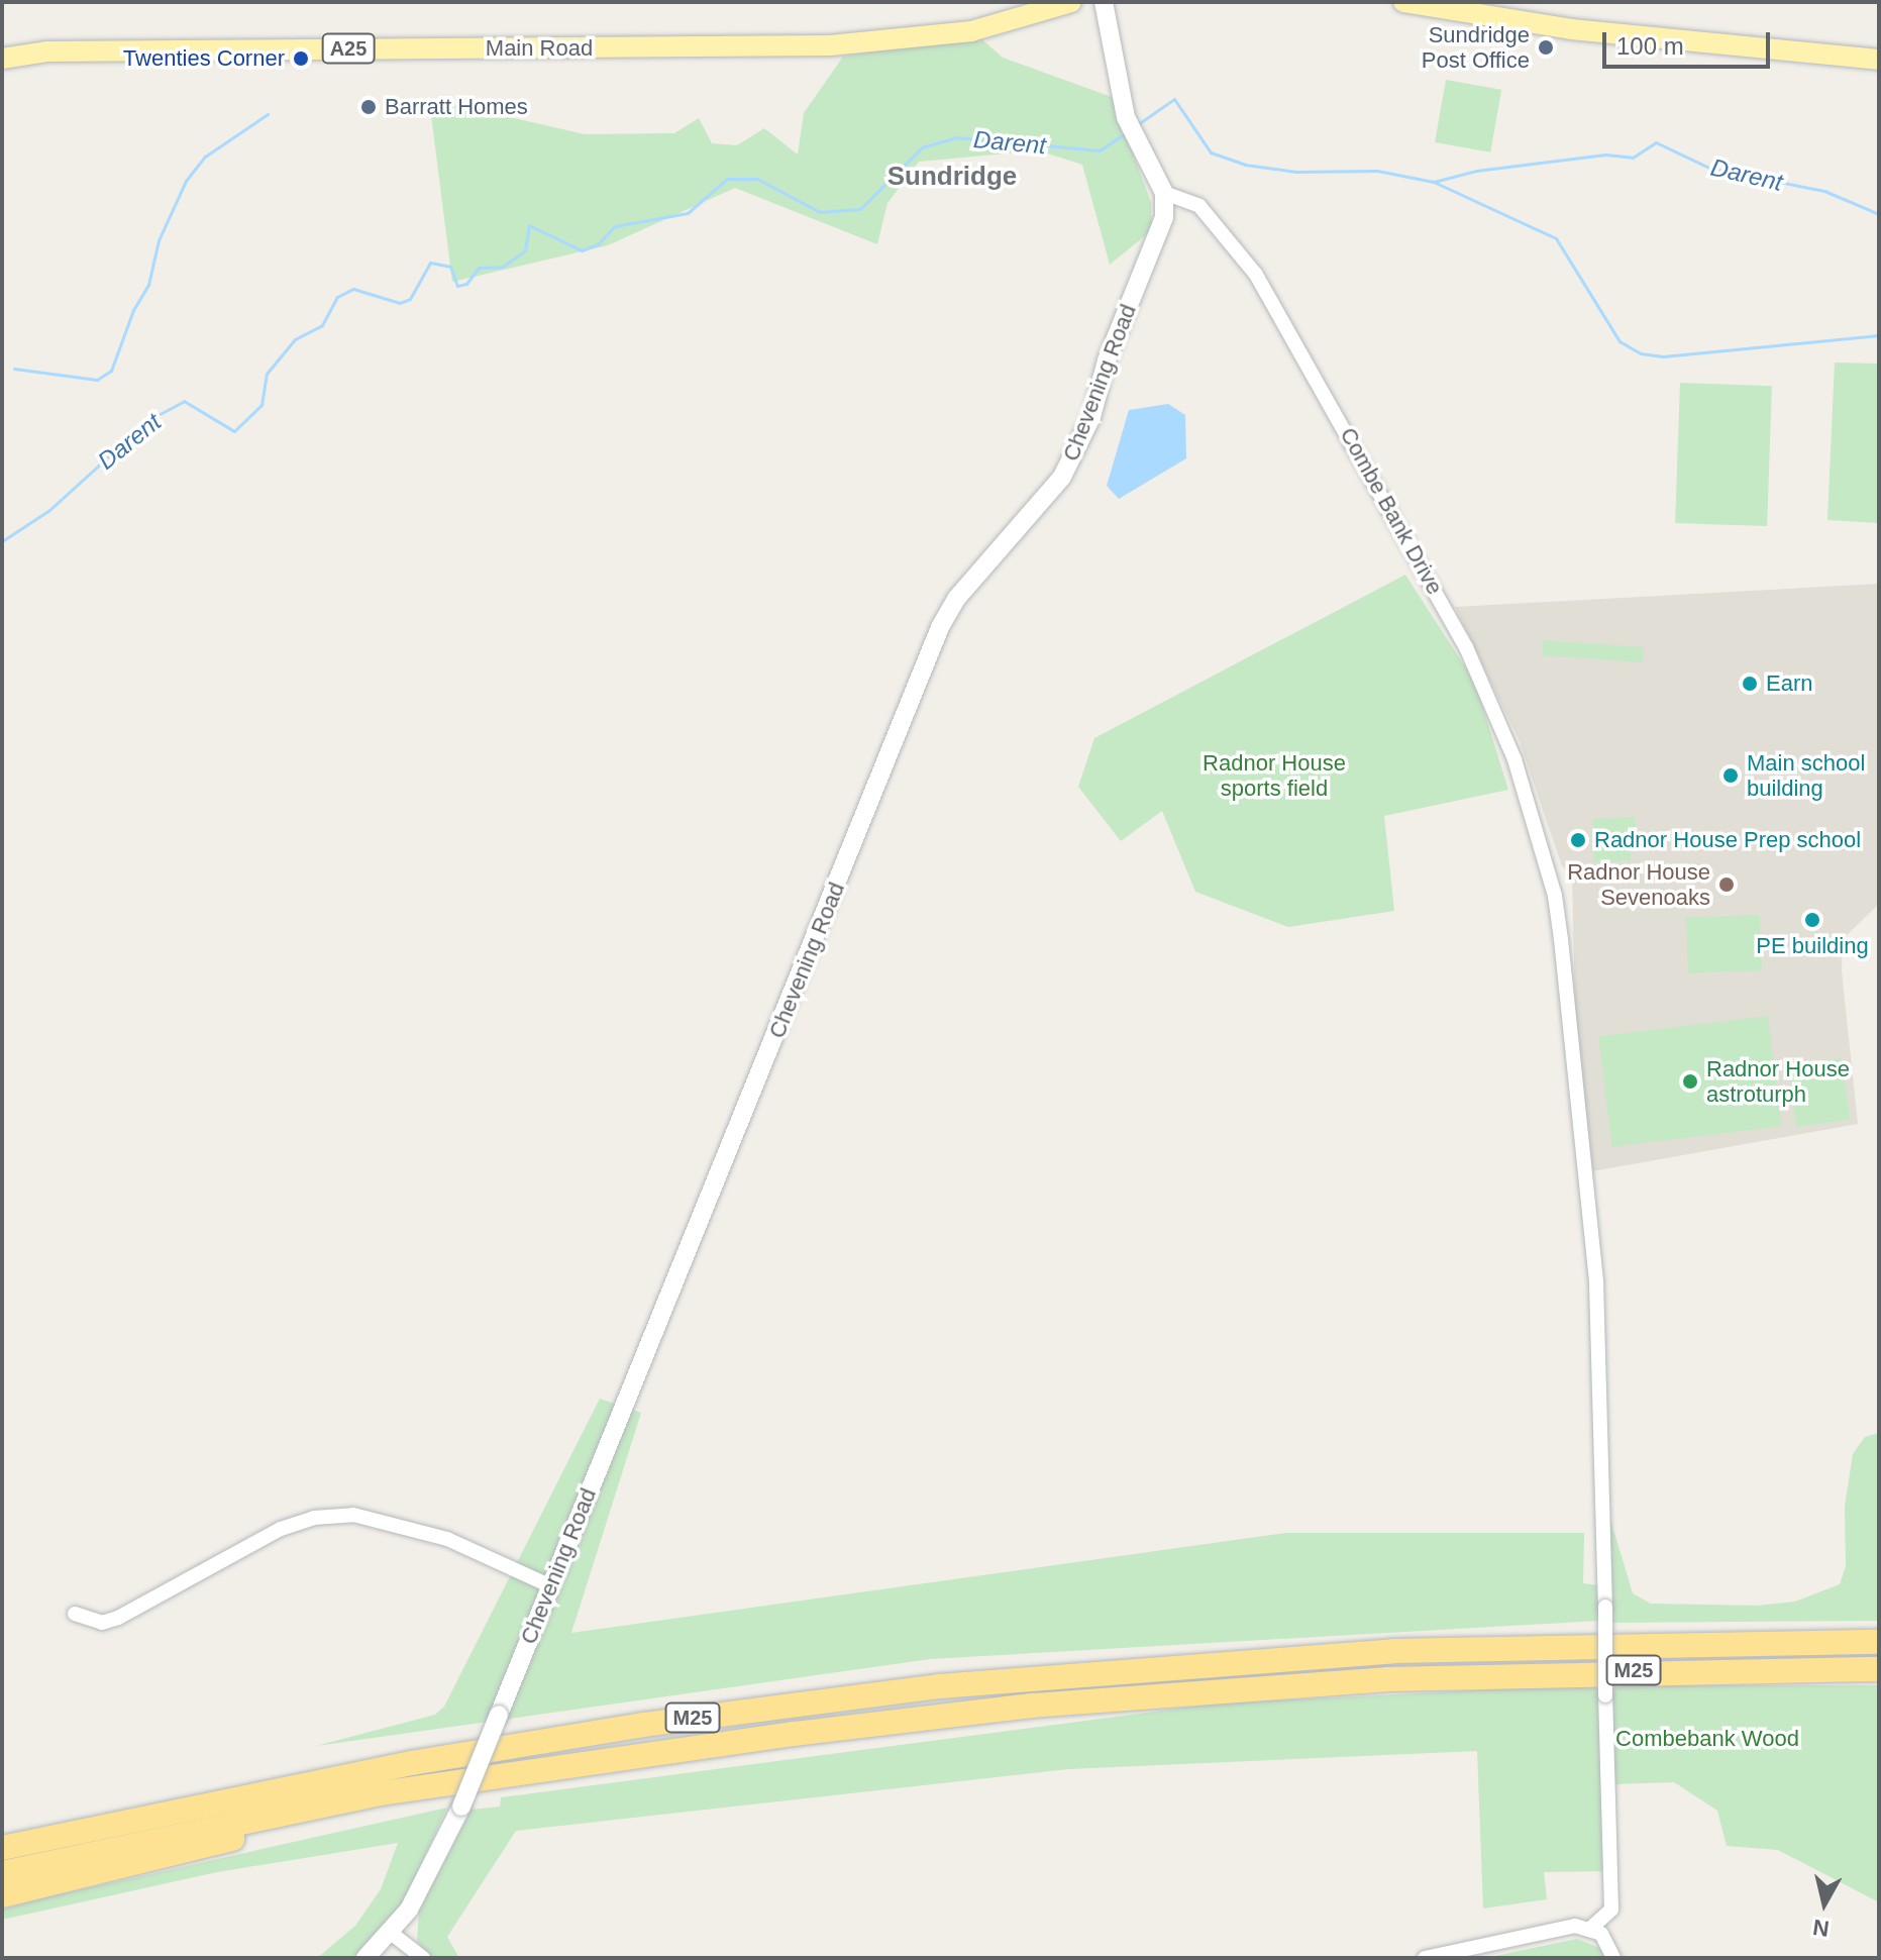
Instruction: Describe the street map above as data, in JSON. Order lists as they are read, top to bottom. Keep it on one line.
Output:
{"streets":{"highway":["M25"],"main road":["A25","Main Road","Chevening Road"],"street":["Combe Bank Drive"]},"crossings":[["Chevening Road","Combe Bank Drive"]],"districts":["Sundridge"],"water":["Darent"],"parks":["Radnor House sports field","Combebank Wood"],"places":["Sundridge Post Office","Twenties Corner","Barratt Homes","Earn","Main school building","Radnor House Prep school","Radnor House Sevenoaks","PE building","Radnor House astroturph"],"scale_bar":"100 m","north":"bottom"}
